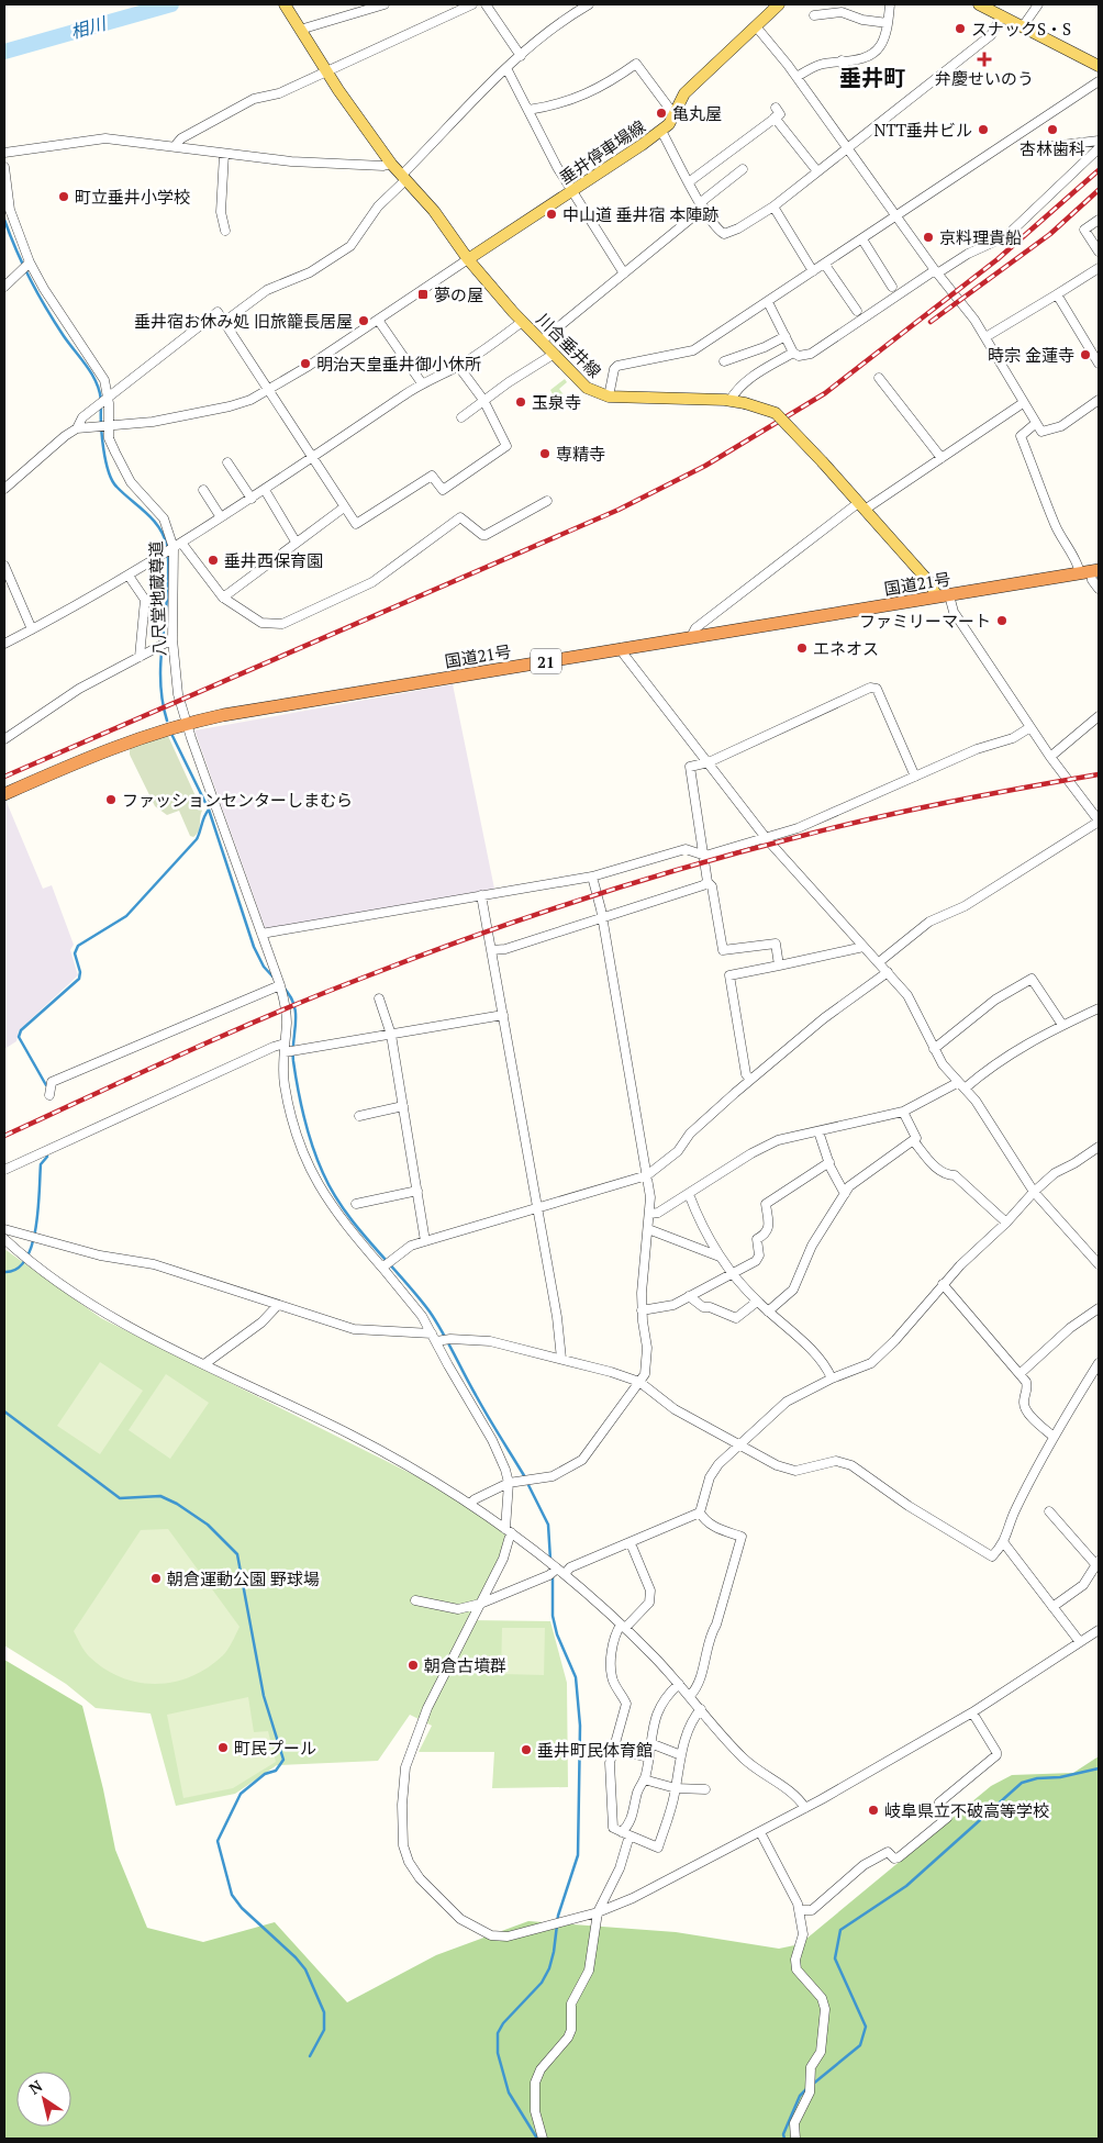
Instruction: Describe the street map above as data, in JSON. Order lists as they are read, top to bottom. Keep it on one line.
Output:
{"streets":{"highway":["国道21号","21"],"main road":["垂井停車場線","川合垂井線"],"street":["八尺堂地蔵尊道"]},"crossings":[["垂井停車場線","川合垂井線"],["川合垂井線","国道21号"],["国道21号","八尺堂地蔵尊道"]],"districts":["垂井町"],"water":["相川"],"places":{"other":["スナックS・S","亀丸屋","NTT垂井ビル","杏林歯科","町立垂井小学校","中山道 垂井宿 本陣跡","京料理貴船","垂井宿お休み処 旧旅籠長居屋","時宗 金蓮寺","明治天皇垂井御小休所","玉泉寺","専精寺","垂井西保育園","ファミリーマート","エネオス","ファッションセンターしまむら","朝倉運動公園 野球場","朝倉古墳群","町民プール","垂井町民体育館","岐阜県立不破高等学校"],"health":["弁慶せいのう"],"transit":["夢の屋"]},"north":"top left"}
